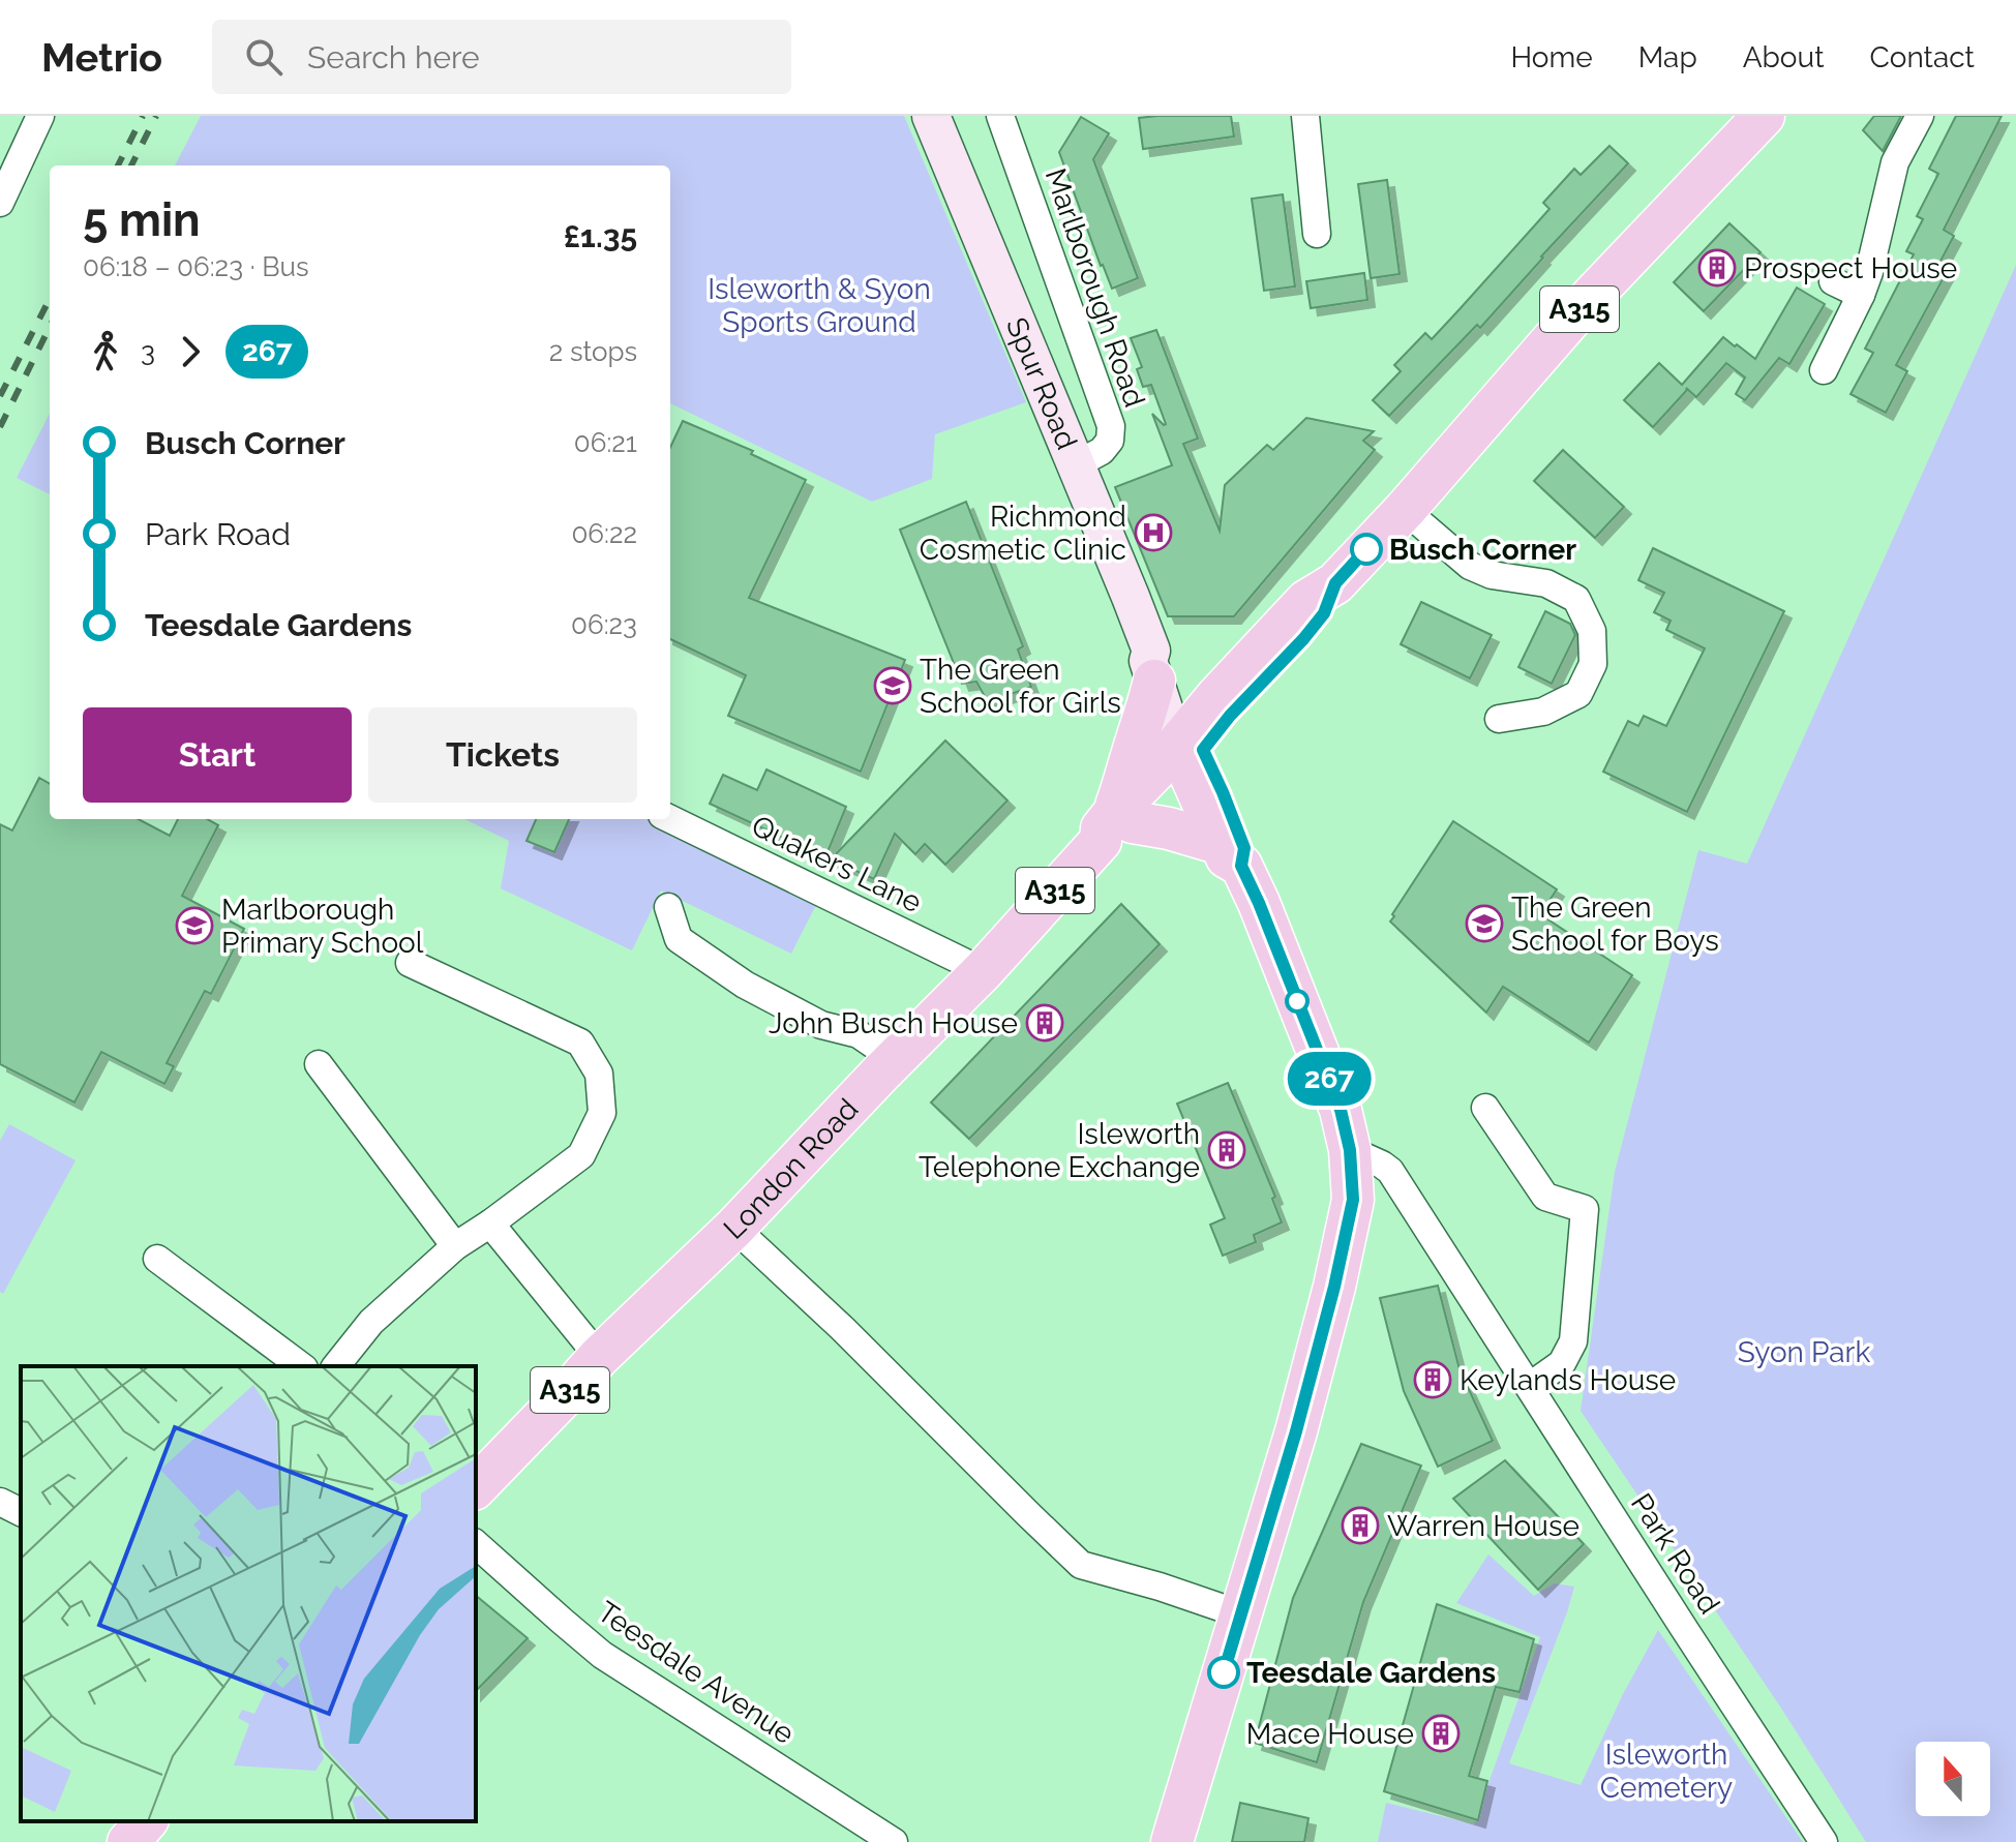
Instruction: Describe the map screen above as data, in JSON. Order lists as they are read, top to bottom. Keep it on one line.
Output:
{"streets":{"main road":["A315","Spur Road","London Road"],"street":["Marlborough Road","Quakers Lane","Park Road","Teesdale Avenue"]},"crossings":[["Marlborough Road","Spur Road"],["Spur Road","London Road"],["Quakers Lane","London Road"]],"parks":["Isleworth & Syon Sports Ground","Syon Park","Isleworth Cemetery"],"places":{"building":["Prospect House","John Busch House","Isleworth Telephone Exchange","Keylands House","Warren House","Mace House"],"hospital":["Richmond Cosmetic Clinic"],"other":["Busch Corner","Teesdale Gardens"],"school or university":["The Green School for Girls","The Green School for Boys","Marlborough Primary School"]},"lines":["bus line 267"],"north":"top","page":{"header":"Metrio","search":"Search here","nav":["Home","Map","About","Contact"],"on_map":"267","heading":["5 min","06:18 – 06:23 · Bus","£1.35"],"legs":["3","267","2 stops"],"list":[{"name":"Busch Corner","value":"06:21"},{"name":"Park Road","value":"06:22"},{"name":"Teesdale Gardens","value":"06:23"}],"buttons":["Start","Tickets"]}}
